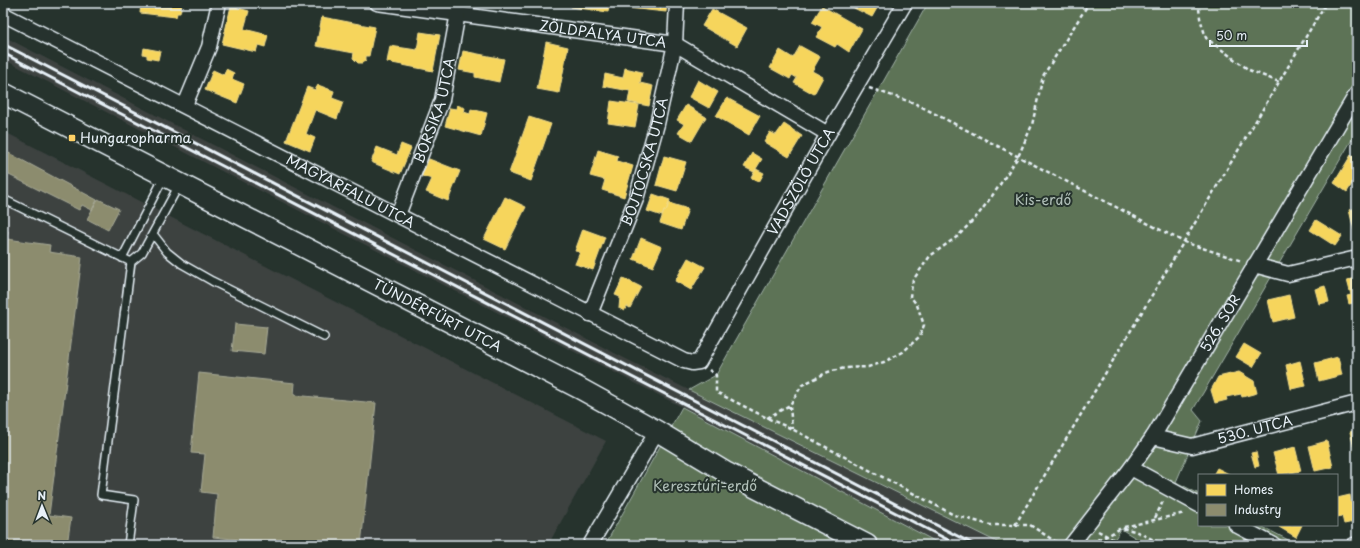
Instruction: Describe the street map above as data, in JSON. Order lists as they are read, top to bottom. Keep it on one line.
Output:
{"streets":{"street":["ZÖLDPÁLYA UTCA","BORSIKA UTCA","BOJTOCSKA UTCA","VADSZŐLŐ UTCA","MAGYARFALU UTCA","TÜNDÉRFÜRT UTCA","526. SOR","530. UTCA"]},"crossings":[["ZÖLDPÁLYA UTCA","BORSIKA UTCA"],["ZÖLDPÁLYA UTCA","BOJTOCSKA UTCA"],["ZÖLDPÁLYA UTCA","VADSZŐLŐ UTCA"],["BORSIKA UTCA","MAGYARFALU UTCA"],["BOJTOCSKA UTCA","MAGYARFALU UTCA"],["VADSZŐLŐ UTCA","MAGYARFALU UTCA"],["526. SOR","530. UTCA"]],"parks":["Kis-erdő","Keresztúri-erdő"],"places":{"transit":["Hungaropharma"]},"legend":["Homes","Industry"],"scale_bar":"50 m","north":"top"}
